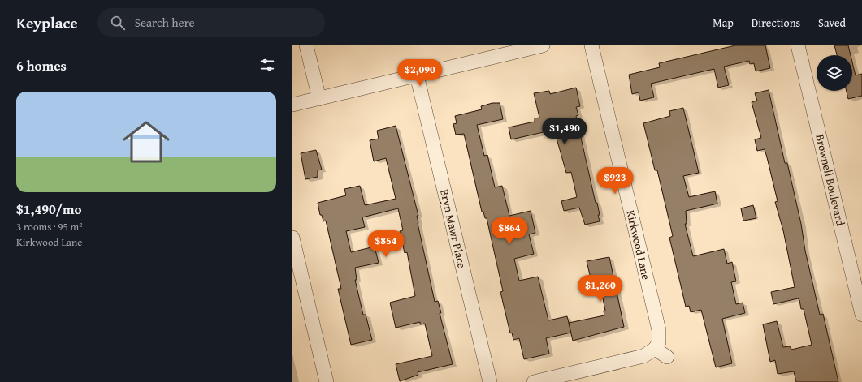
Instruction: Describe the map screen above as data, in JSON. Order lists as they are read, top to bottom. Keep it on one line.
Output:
{"streets":{"street":["Brownell Boulevard","Bryn Mawr Place","Kirkwood Lane"]},"page":{"header":"Keyplace","search":"Search here","nav":["Map","Directions","Saved"],"heading":"6 homes","price":["$2,090","$1,490","$923","$864","$854","$1,260"],"list":[{"name":"$1,490/mo","note":"3 rooms · 95 m² · Kirkwood Lane"}]}}
